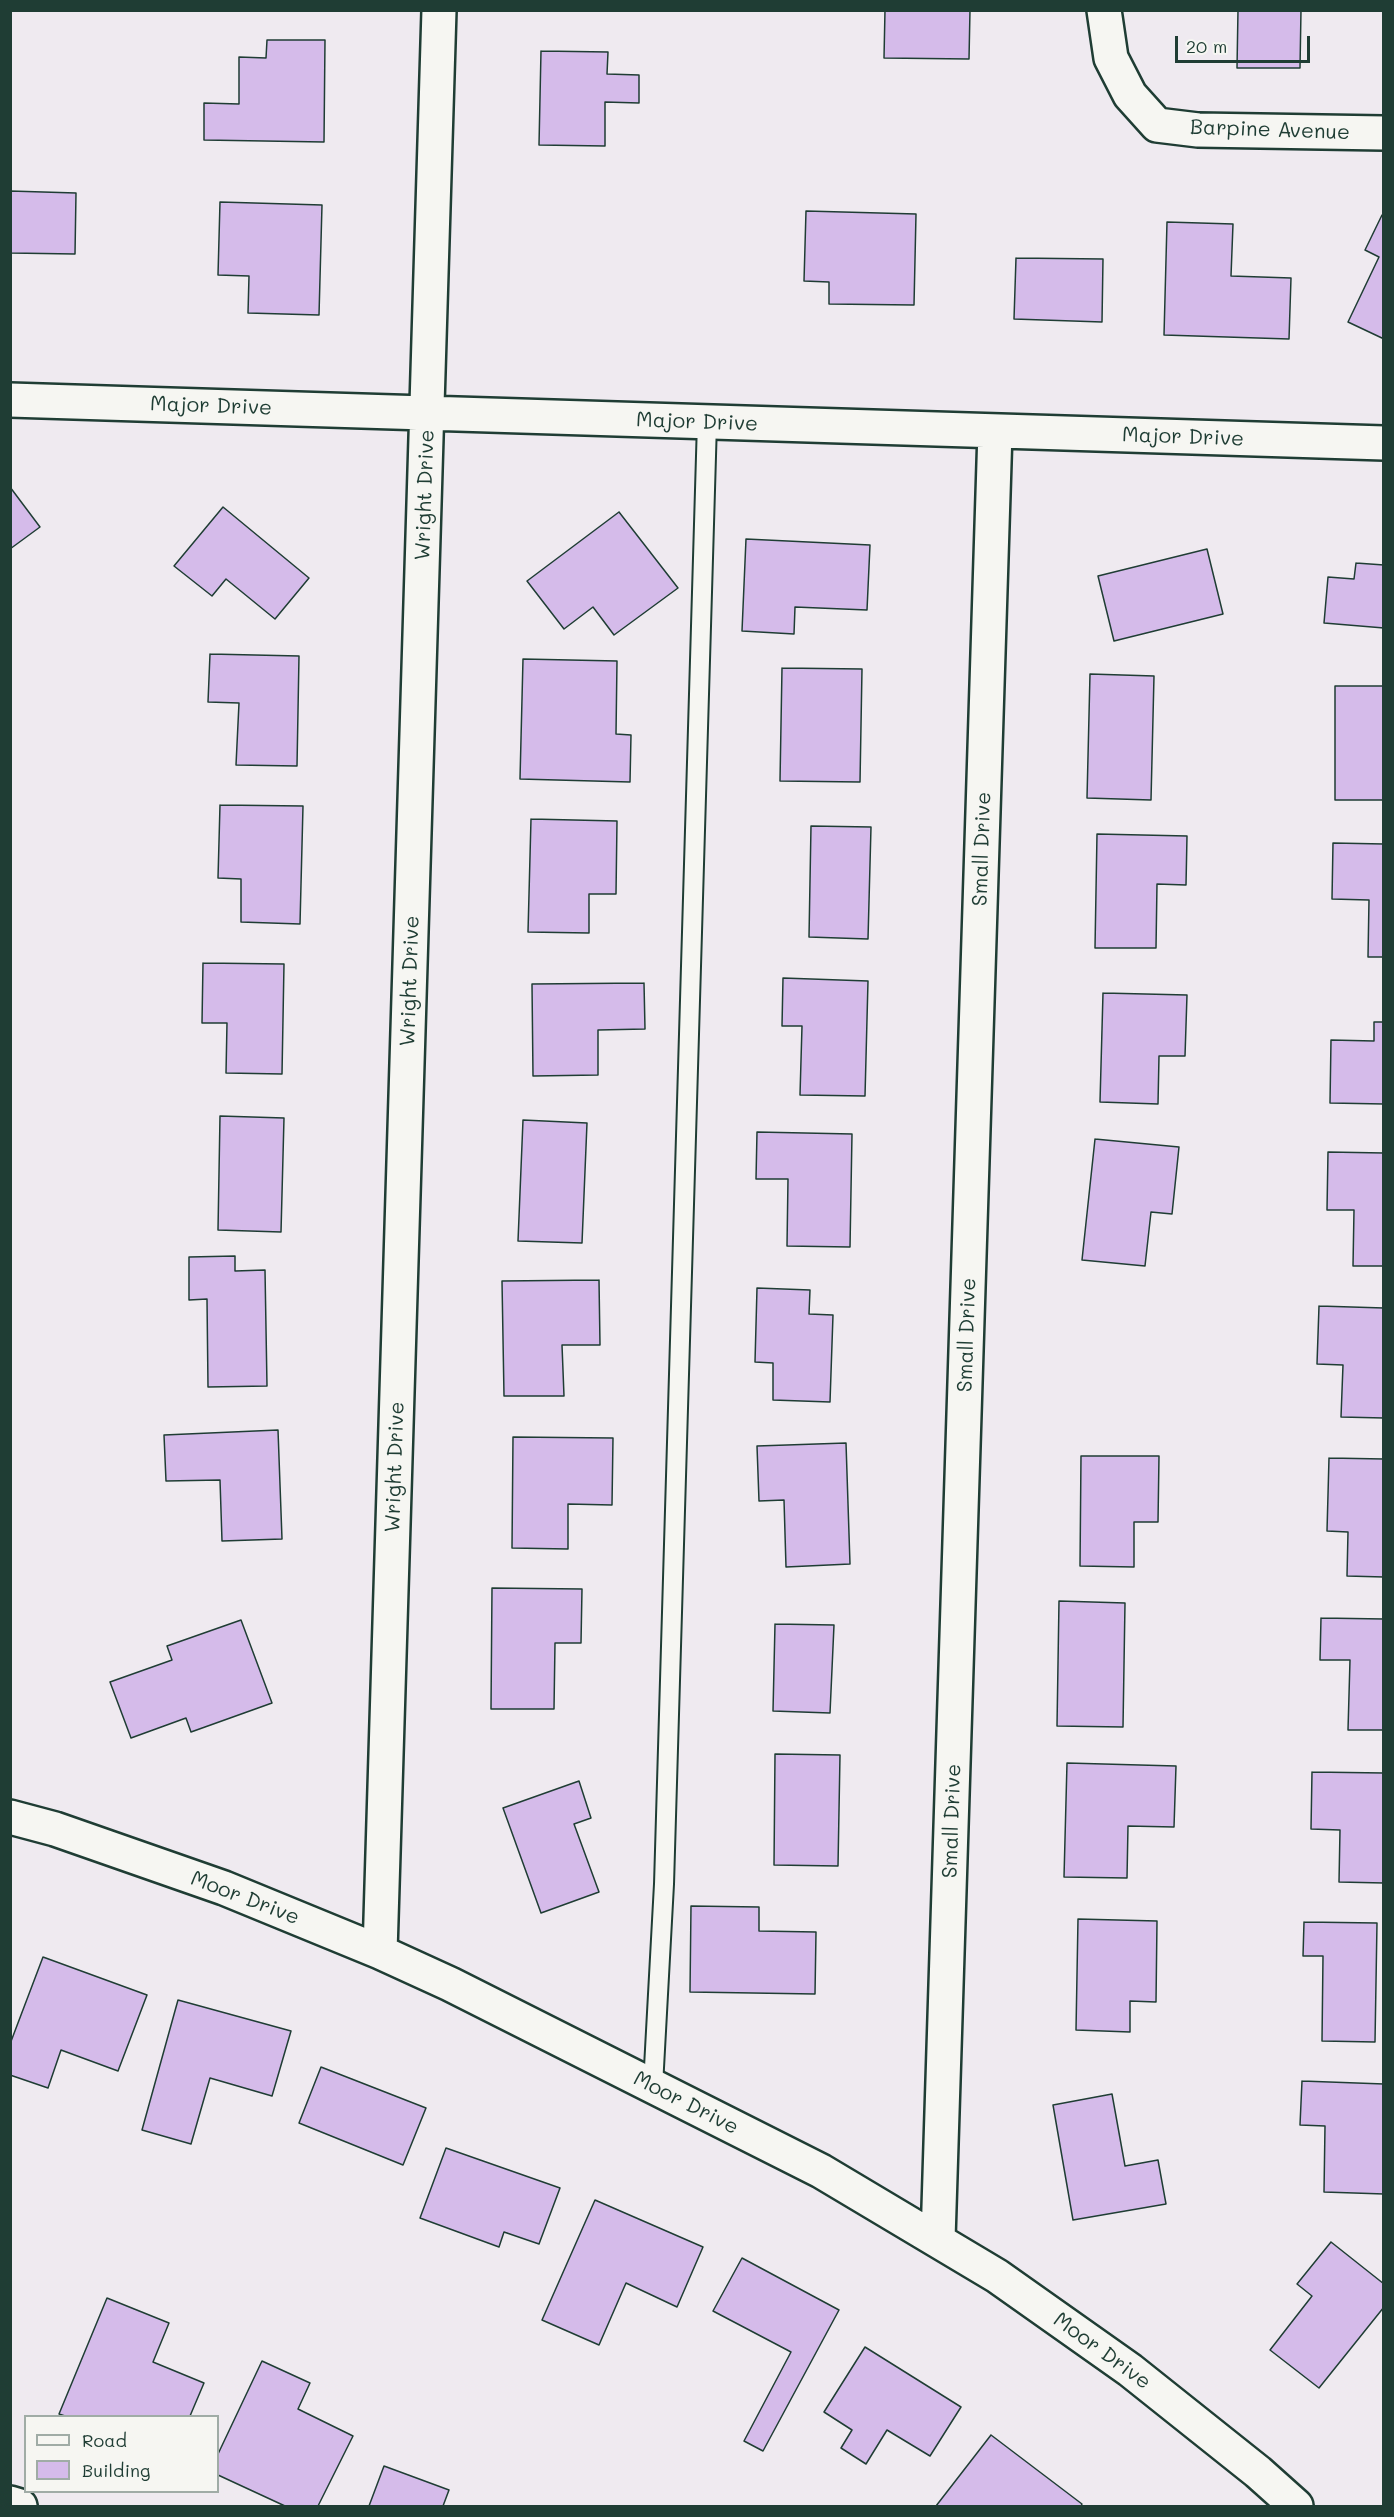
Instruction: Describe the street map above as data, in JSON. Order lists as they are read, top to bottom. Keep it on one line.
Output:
{"streets":{"street":["Barpine Avenue","Major Drive","Wright Drive","Small Drive","Moor Drive"]},"crossings":[["Major Drive","Wright Drive"],["Major Drive","Small Drive"],["Wright Drive","Moor Drive"],["Small Drive","Moor Drive"]],"legend":["Road","Building"],"scale_bar":"20 m"}
